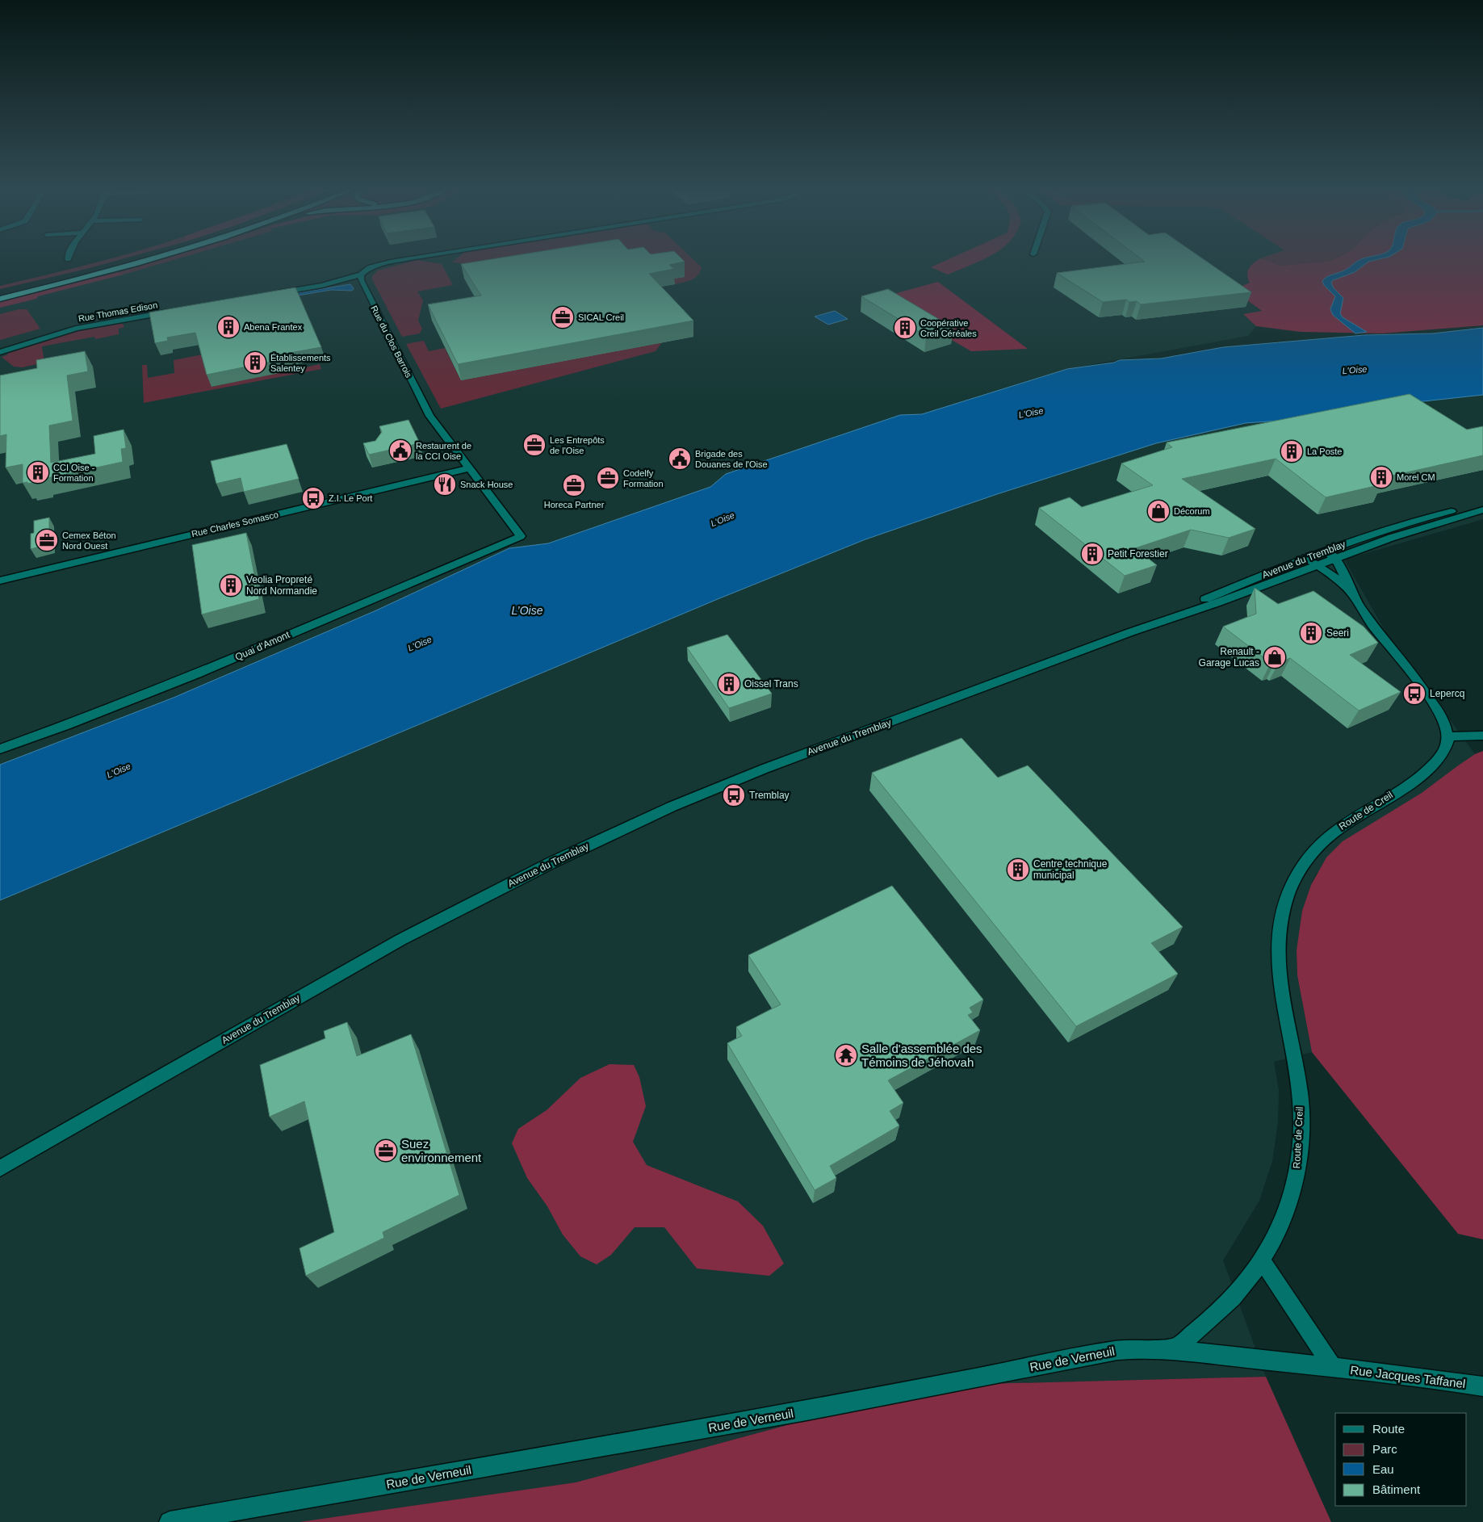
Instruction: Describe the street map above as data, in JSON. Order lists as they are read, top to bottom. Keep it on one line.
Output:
{"streets":{"street":["Rue Thomas Edison","Rue du Clos Barrois","Rue Charles Somasco","Avenue du Tremblay","Quai d'Amont","Route de Creil","Rue de Verneuil","Rue Jacques Taffanel"]},"crossings":[["Rue du Clos Barrois","Rue Charles Somasco"],["Rue du Clos Barrois","Quai d'Amont"],["Route de Creil","Rue de Verneuil"],["Rue de Verneuil","Rue Jacques Taffanel"]],"water":["L'Oise","L’Oise"],"places":{"office":["SICAL Creil","Les Entrepôts de l'Oise","Codelfy Formation","Horeca Partner","Cemex Béton Nord Ouest","Suez environnement"],"building":["Abena Frantex","Coopérative Creil Céréales","Établissements Salentey","La Poste","CCI Oise - Formation","Morel CM","Petit Forestier","Veolia Propreté Nord Normandie","Seeri","Oissel Trans","Centre technique municipal"],"public building":["Restaurent de la CCI Oise","Brigade des Douanes de l'Oise"],"restaurant":["Snack House"],"bus stop":["Z.I. Le Port","Lepercq","Tremblay"],"shop":["Décorum","Renault - Garage Lucas"],"temple":["Salle d'assemblée des Témoins de Jéhovah"]},"legend":["Route","Parc","Eau","Bâtiment"]}
